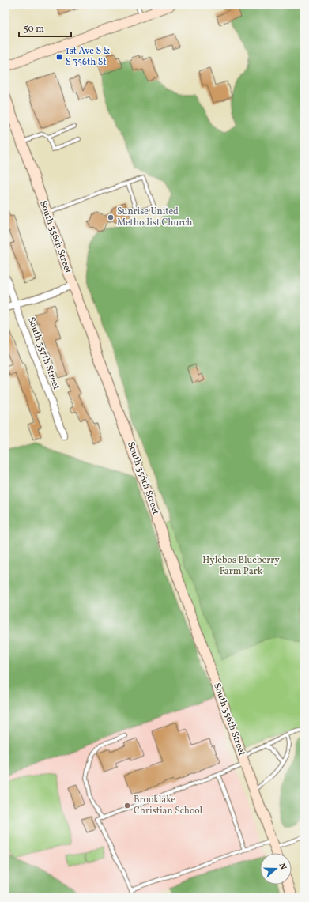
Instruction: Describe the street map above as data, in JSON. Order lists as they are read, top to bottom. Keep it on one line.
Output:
{"streets":{"main road":["South 356th Street"],"street":["South 357th Street"]},"parks":["Hylebos Blueberry Farm Park"],"places":{"transit":["1st Ave S & S 356th St"],"other":["Sunrise United Methodist Church","Brooklake Christian School"]},"scale_bar":"50 m","north":"right"}
